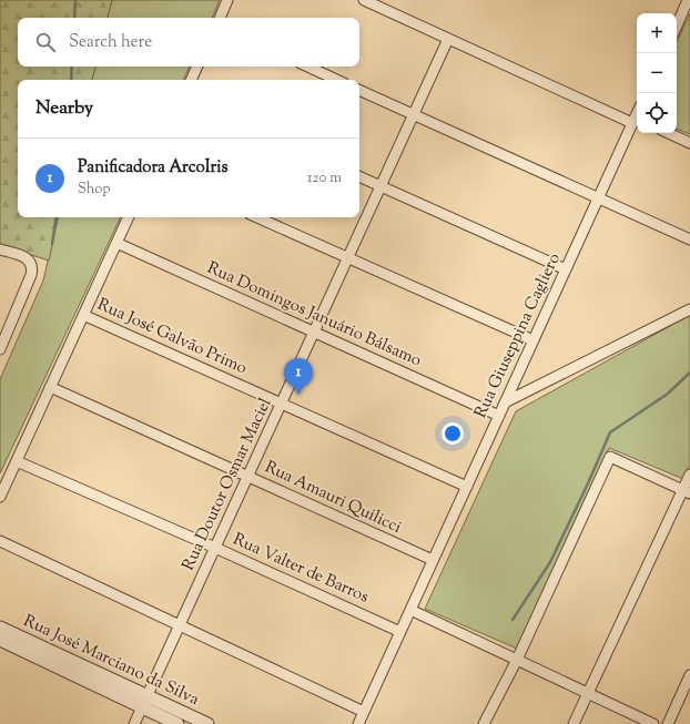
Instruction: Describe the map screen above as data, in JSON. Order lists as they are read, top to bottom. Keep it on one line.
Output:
{"streets":{"street":["Rua Domingos Januário Bálsamo","Rua Giuseppina Cagliero","Rua José Galvão Primo","Rua Doutor Osmar Maciel","Rua Amauri Quilicci","Rua Valter de Barros","Rua José Marciano da Silva"]},"crossings":[["Rua Domingos Januário Bálsamo","Rua Giuseppina Cagliero"],["Rua Domingos Januário Bálsamo","Rua Doutor Osmar Maciel"],["Rua Giuseppina Cagliero","Rua José Galvão Primo"],["Rua Giuseppina Cagliero","Rua Amauri Quilicci"],["Rua Giuseppina Cagliero","Rua Valter de Barros"],["Rua José Galvão Primo","Rua Doutor Osmar Maciel"],["Rua Doutor Osmar Maciel","Rua Amauri Quilicci"],["Rua Doutor Osmar Maciel","Rua Valter de Barros"],["Rua Doutor Osmar Maciel","Rua José Marciano da Silva"]],"page":{"map_buttons":["+","−"],"search":"Search here","heading":"Nearby","list":[{"mark":"1","name":"Panificadora ArcoIris","note":"Shop","value":"120 m"}],"pins":"1"}}
